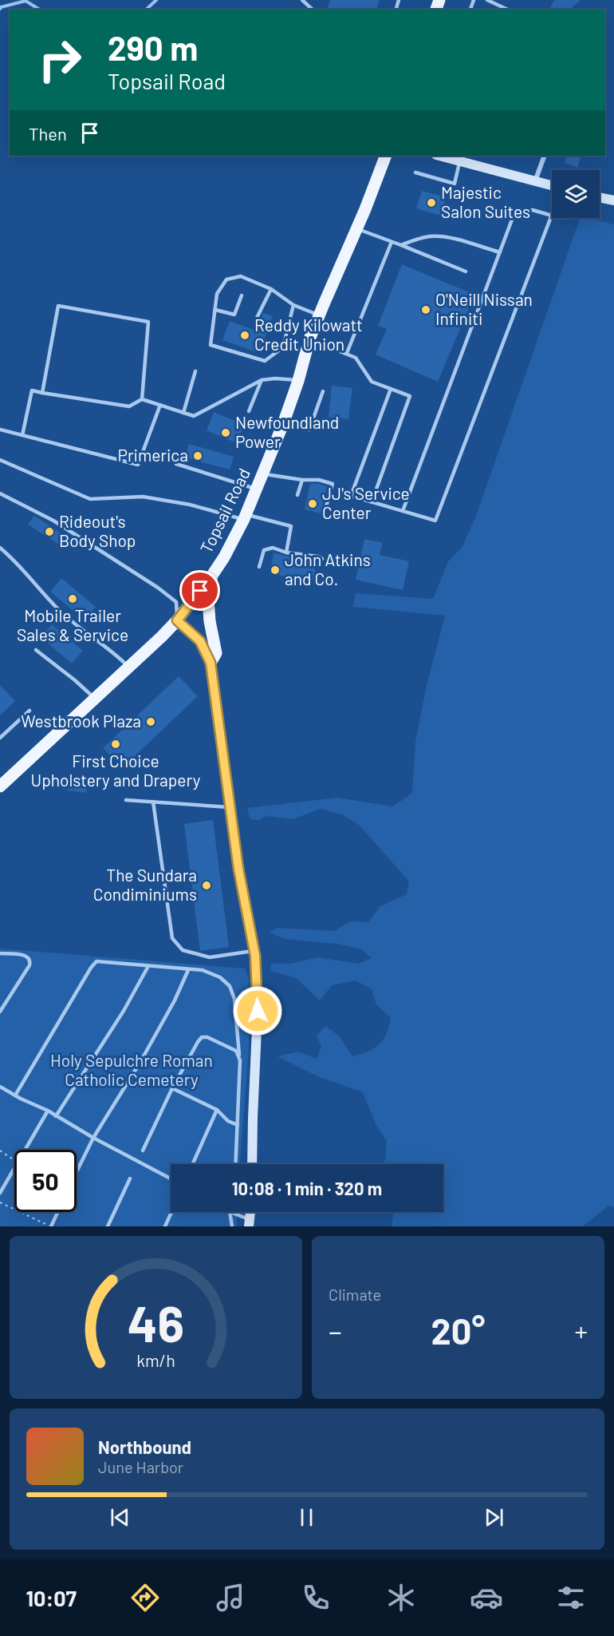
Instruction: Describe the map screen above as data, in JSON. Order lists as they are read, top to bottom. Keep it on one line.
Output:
{"streets":{"main road":["Topsail Road"]},"parks":["Holy Sepulchre Roman Catholic Cemetery"],"places":["Majestic Salon Suites","O'Neill Nissan Infiniti","Reddy Kilowatt Credit Union","Newfoundland Power","Primerica","JJ's Service Center","Rideout's Body Shop","John Atkins and Co.","Mobile Trailer Sales & Service","Westbrook Plaza","First Choice Upholstery and Drapery","The Sundara Condiminiums"],"page":{"turn":["290 m","Topsail Road"],"then":"Then","limit":"50","trip":"10:08 · 1 min · 320 m","tile":"Climate","heat":["−","20°","+"],"song":["Northbound","June Harbor"],"tabs":"10:07","gauge":["46","km/h"]}}
